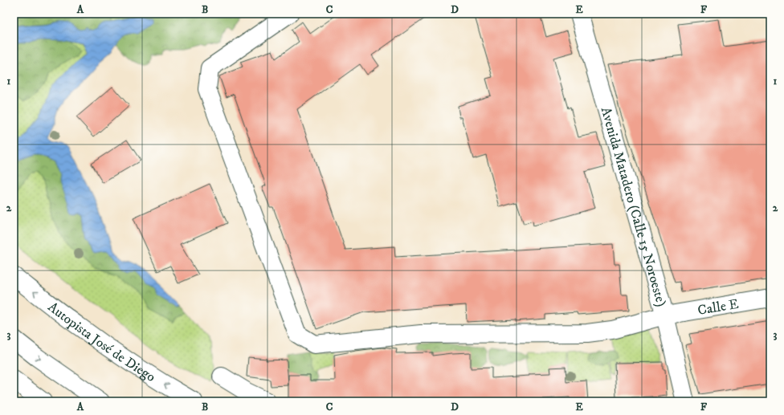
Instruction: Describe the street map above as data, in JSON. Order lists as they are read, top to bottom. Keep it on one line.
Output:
{"streets":{"main road":["Avenida Matadero (Calle 15 Noroeste)","Calle E","Autopista José de Diego"]},"crossings":[["Avenida Matadero (Calle 15 Noroeste)","Calle E"]],"grid":{"columns":["A","B","C","D","E","F"],"rows":["1","2","3"]}}
